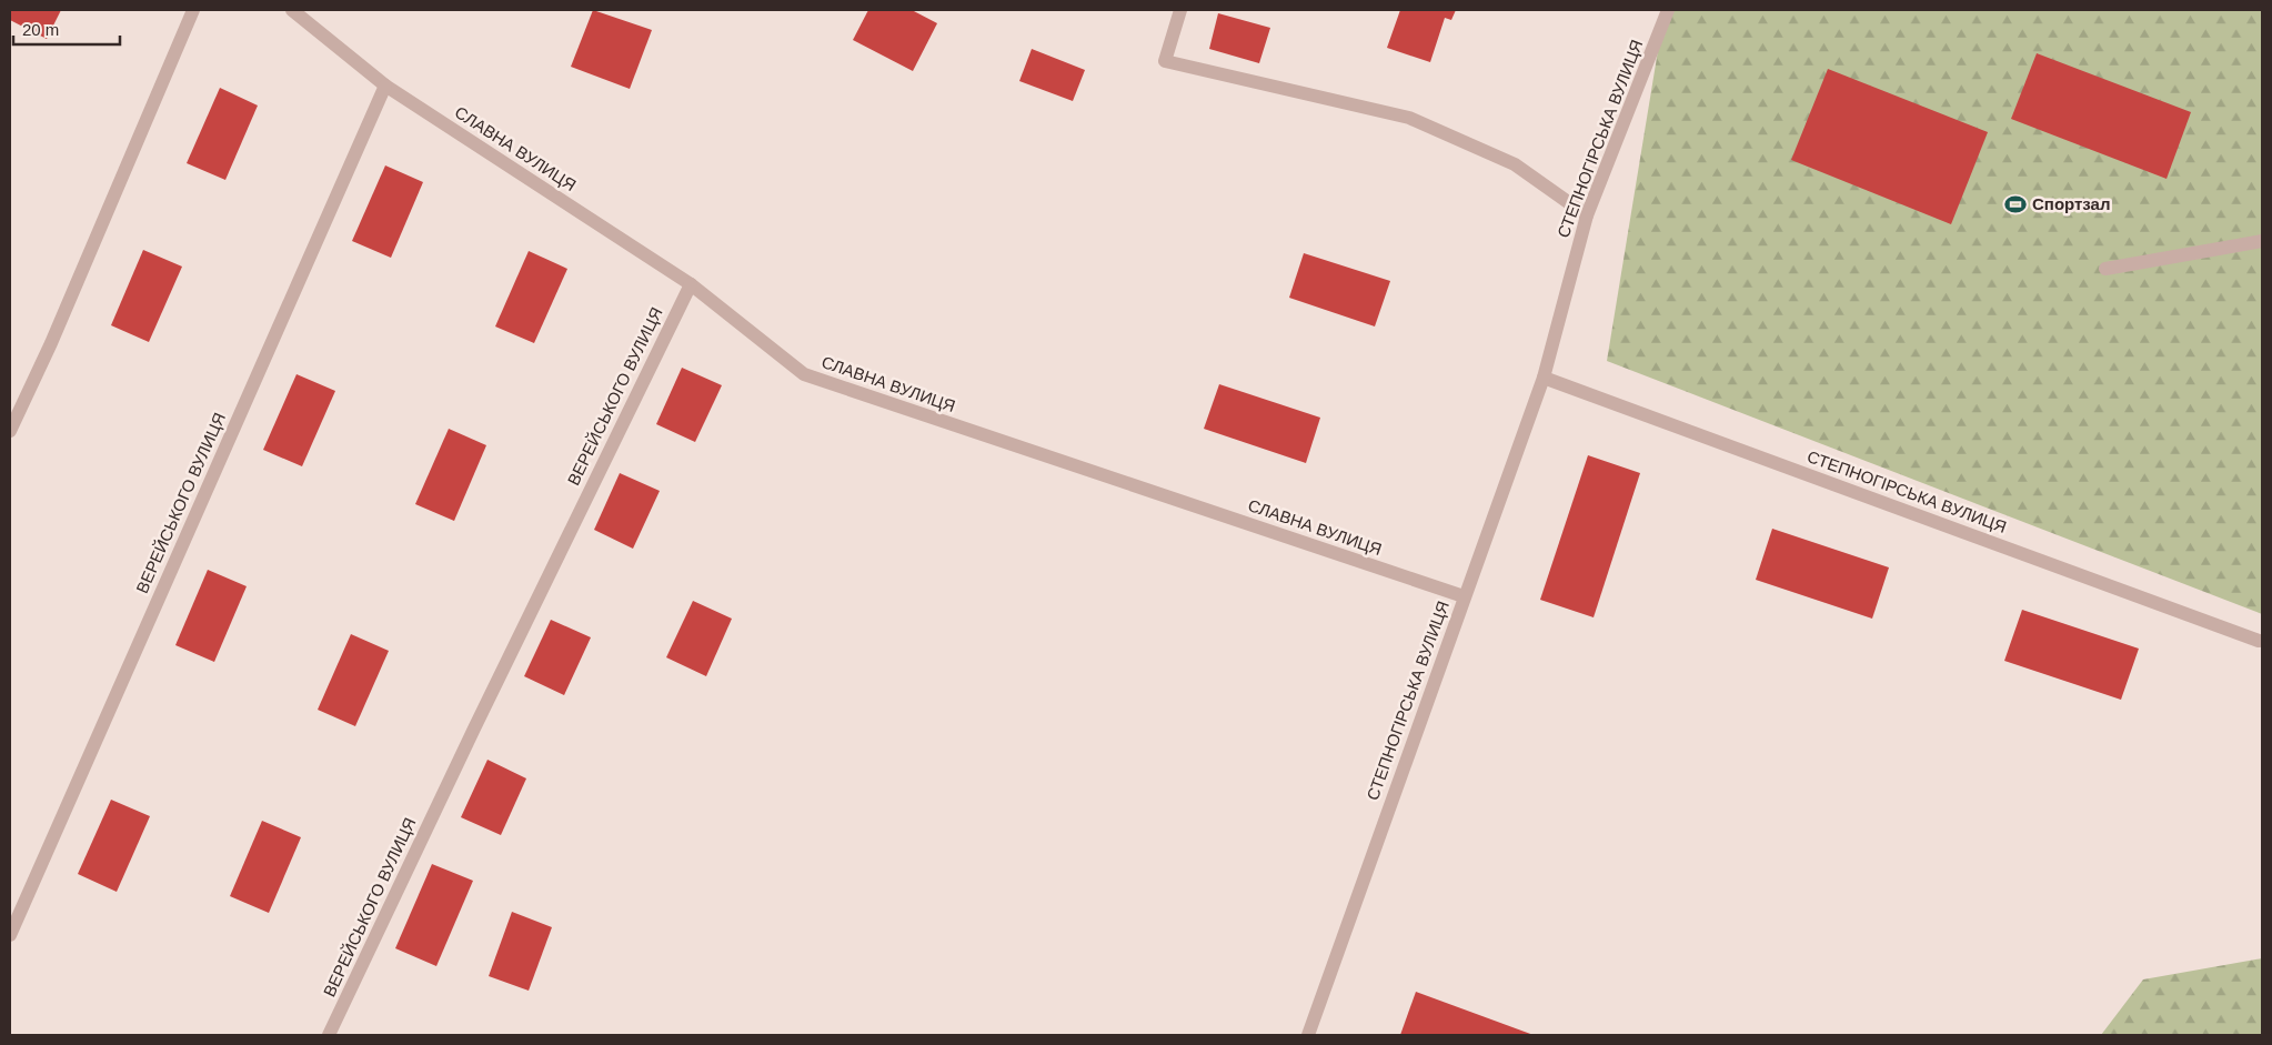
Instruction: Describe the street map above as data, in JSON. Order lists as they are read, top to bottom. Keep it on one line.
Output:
{"streets":{"street":["СТЕПНОГІРСЬКА ВУЛИЦЯ","СЛАВНА ВУЛИЦЯ","ВЕРЕЙСЬКОГО ВУЛИЦЯ"]},"crossings":[["СТЕПНОГІРСЬКА ВУЛИЦЯ","СЛАВНА ВУЛИЦЯ"],["СЛАВНА ВУЛИЦЯ","ВЕРЕЙСЬКОГО ВУЛИЦЯ"]],"places":{"sports":["Спортзал"]},"scale_bar":"20 m"}
